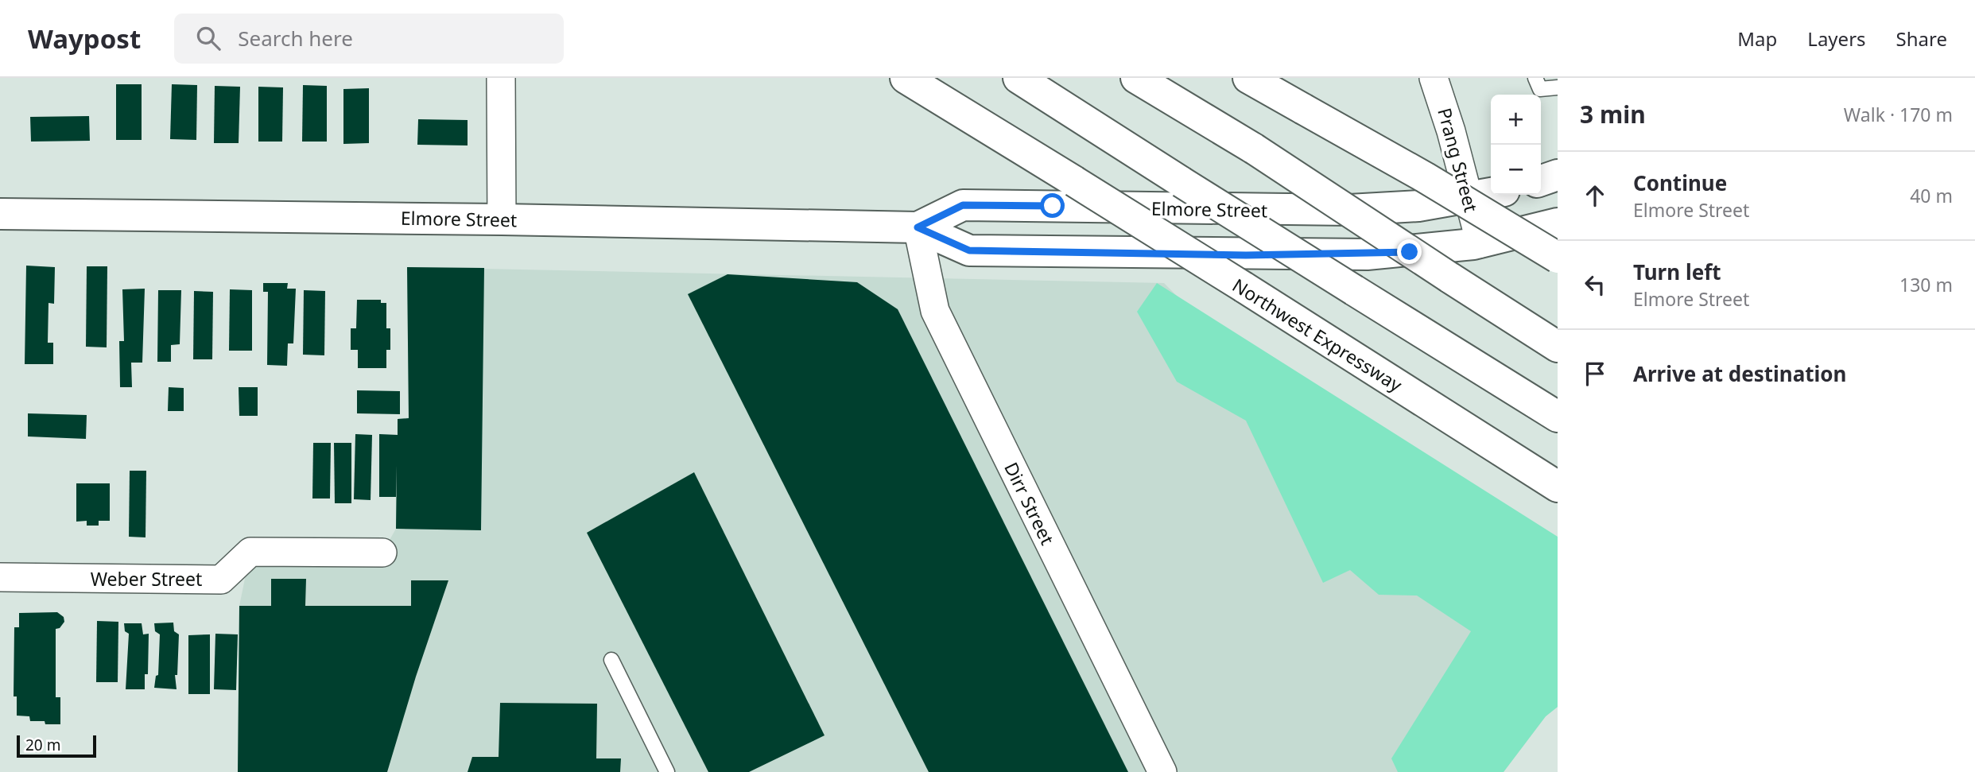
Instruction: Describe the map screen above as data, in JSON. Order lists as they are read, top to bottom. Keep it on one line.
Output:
{"streets":{"main road":["Elmore Street","Northwest Expressway"],"street":["Prang Street","Dirr Street","Weber Street"]},"crossings":[["Prang Street","Elmore Street"],["Elmore Street","Dirr Street"]],"scale_bar":"20 m","page":{"header":"Waypost","search":"Search here","nav":["Map","Layers","Share"],"heading":["3 min","Walk · 170 m"],"map_buttons":["+","−"],"list":[["Continue","Elmore Street","40 m"],["Turn left","Elmore Street","130 m"],"Arrive at destination"],"scale":"20 m"}}
